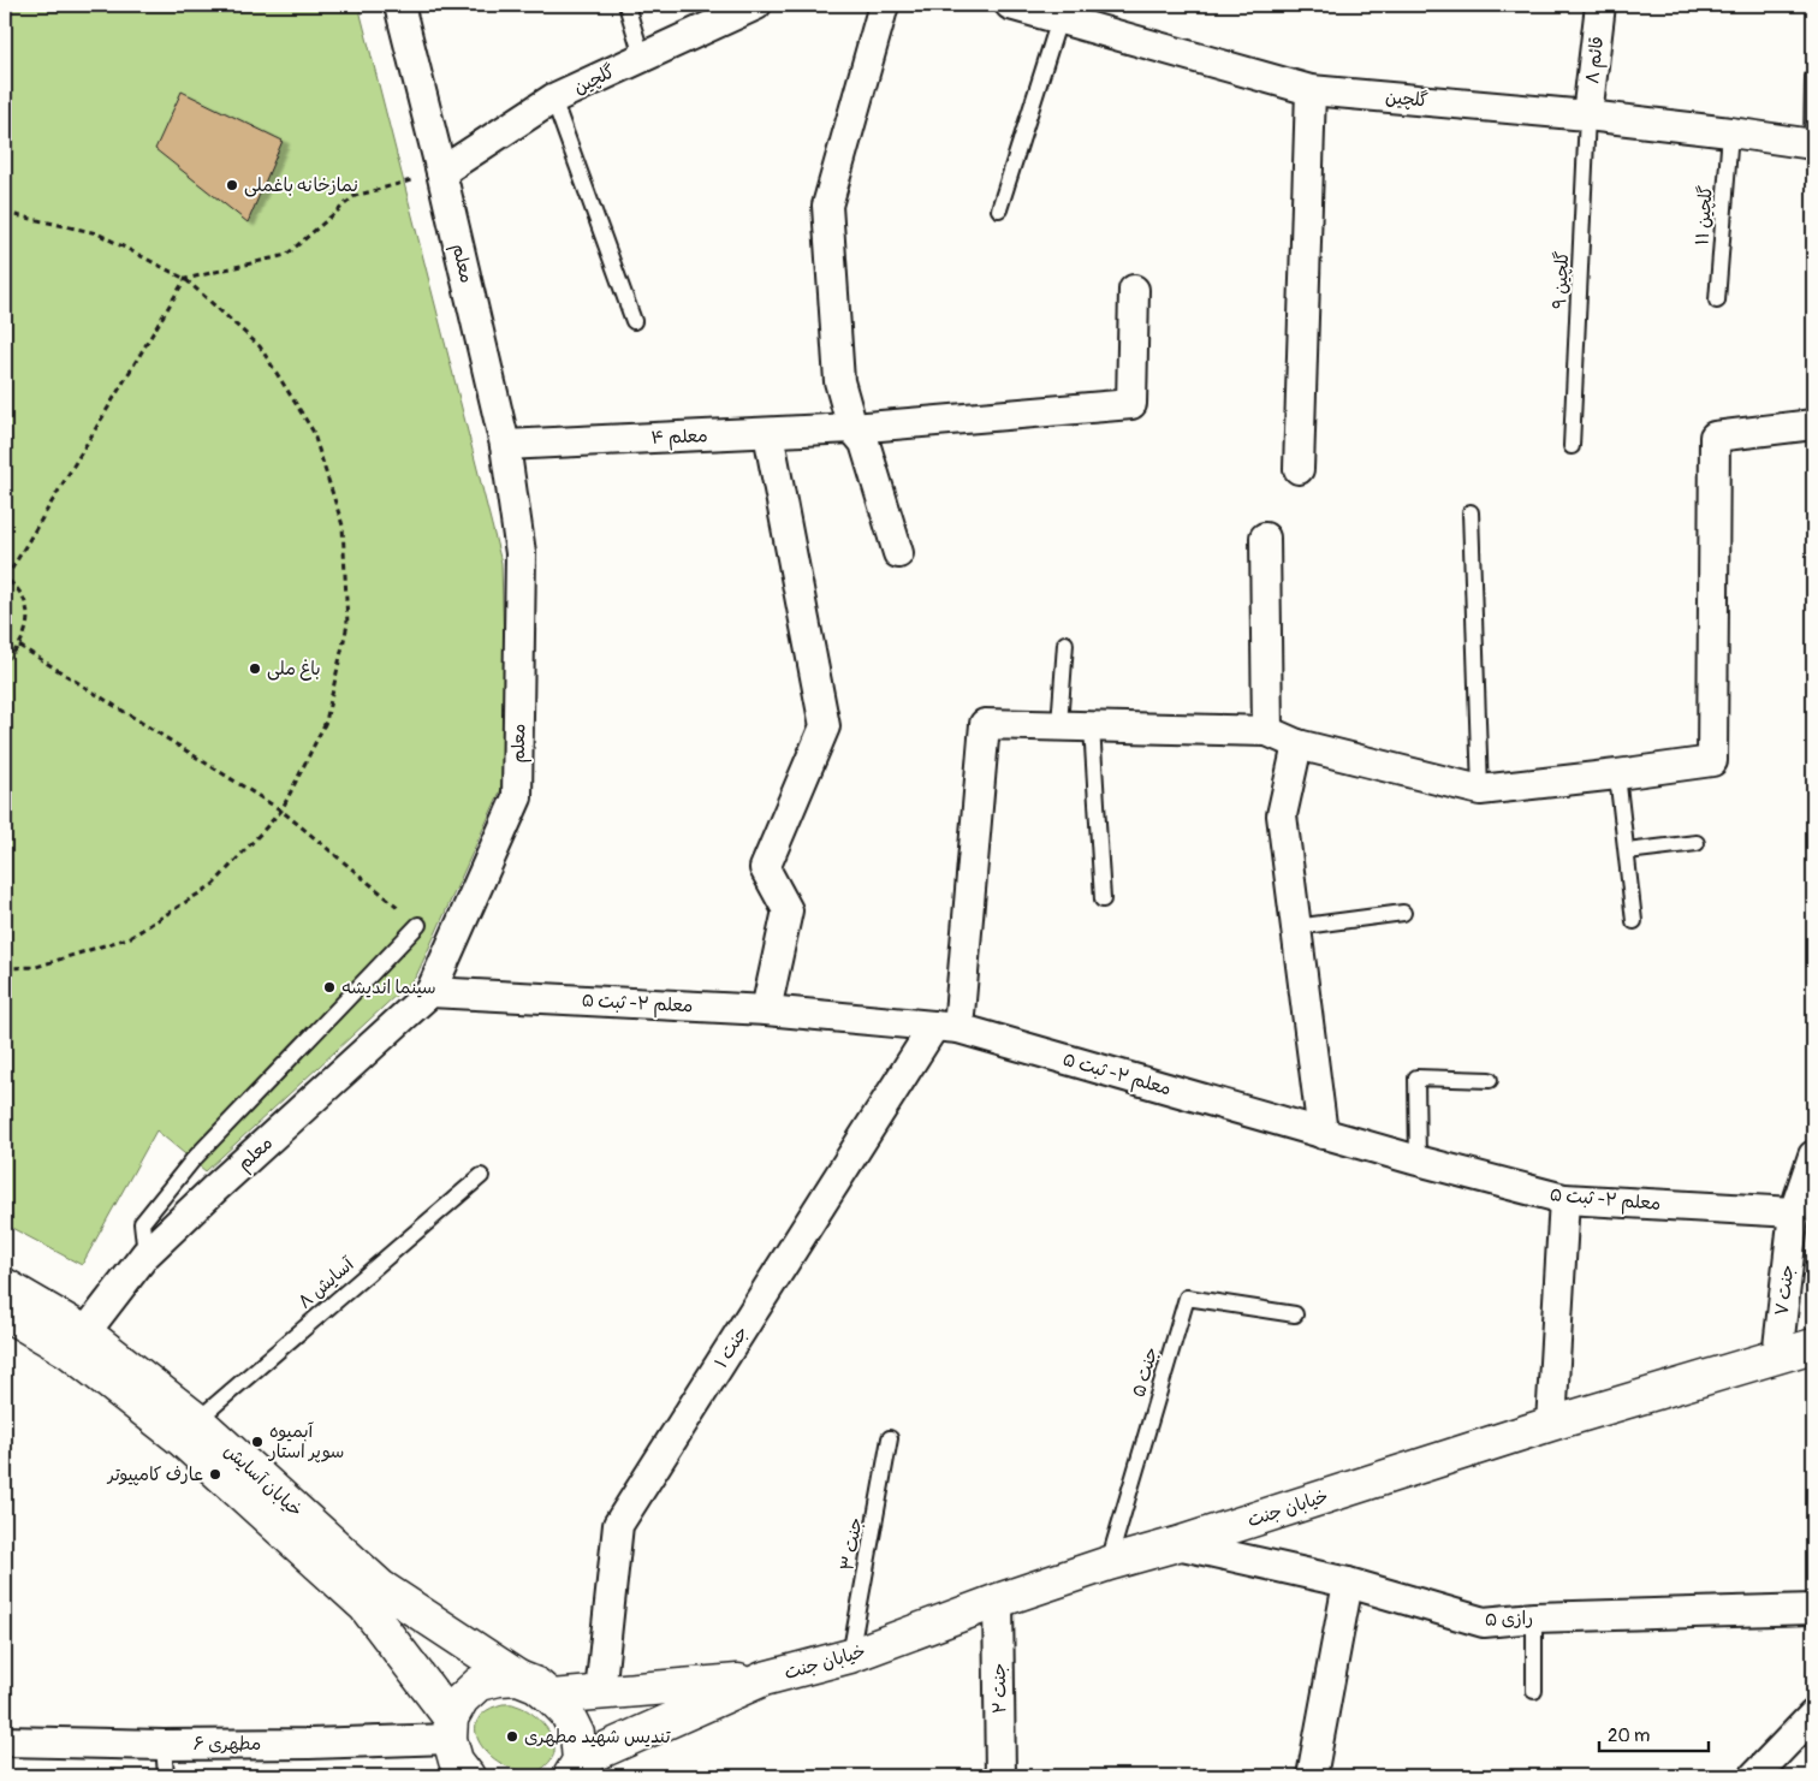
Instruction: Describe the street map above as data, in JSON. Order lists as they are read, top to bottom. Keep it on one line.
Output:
{"streets":{"street":["قائم ۸","گلچین","معلم","معلم ۴","معلم ۲- ثبت ۵","جنت ۷","جنت ۱","خیابان آسایش","خیابان جنت","رازی ۵","جنت ۲","مطهری ۶"],"lane":["گلچین ۱۱","گلچین ۹","آسایش ۸","جنت ۵","جنت ۳"]},"crossings":[["قائم ۸","گلچین"],["قائم ۸","گلچین ۹"],["گلچین","گلچین ۱۱"],["گلچین","معلم"],["گلچین","گلچین ۹"],["معلم","معلم ۴"],["معلم","معلم ۲- ثبت ۵"],["معلم","خیابان آسایش"],["معلم ۲- ثبت ۵","جنت ۷"],["معلم ۲- ثبت ۵","جنت ۱"],["آسایش ۸","خیابان آسایش"],["جنت ۷","خیابان جنت"],["جنت ۱","خیابان جنت"],["جنت ۵","خیابان جنت"],["خیابان آسایش","خیابان جنت"],["خیابان آسایش","مطهری ۶"],["خیابان جنت","جنت ۳"],["خیابان جنت","رازی ۵"],["خیابان جنت","جنت ۲"]],"places":["نمازخانه باغملی","باغ ملی","سینما اندیشه","آبمیوه سوپر استار","عارف کامپیوتر","تندیس شهید مطهری"],"scale_bar":"20 m"}
